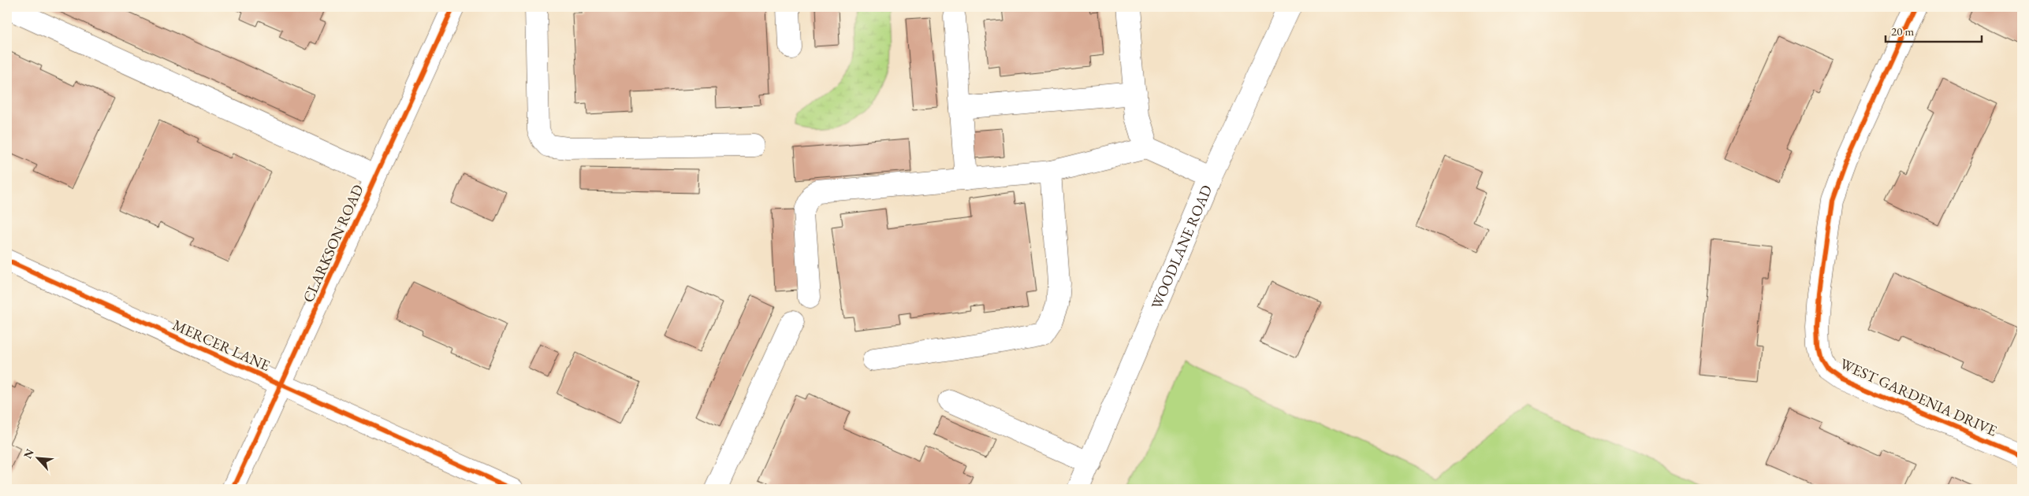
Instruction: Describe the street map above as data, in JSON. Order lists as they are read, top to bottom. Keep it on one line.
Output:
{"streets":{"street":["CLARKSON ROAD","WOODLANE ROAD","MERCER LANE","WEST GARDENIA DRIVE"]},"crossings":[["CLARKSON ROAD","MERCER LANE"]],"scale_bar":"20 m","north":"top left"}
